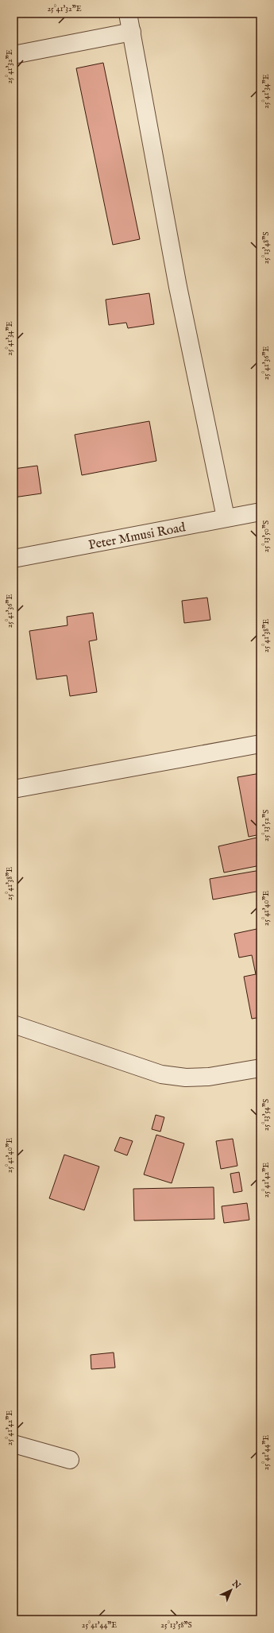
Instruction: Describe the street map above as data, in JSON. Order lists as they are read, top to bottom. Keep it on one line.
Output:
{"streets":{"street":["Peter Mmusi Road"]},"north":"top right","coordinates":["25°41'32\"E","25°41'34\"E","25°13'48\"S","25°41'36\"E","25°13'50\"S","25°41'38\"E","25°13'52\"S","25°41'40\"E","25°13'54\"S","25°41'42\"E","25°41'44\"E","25°13'58\"S"]}
